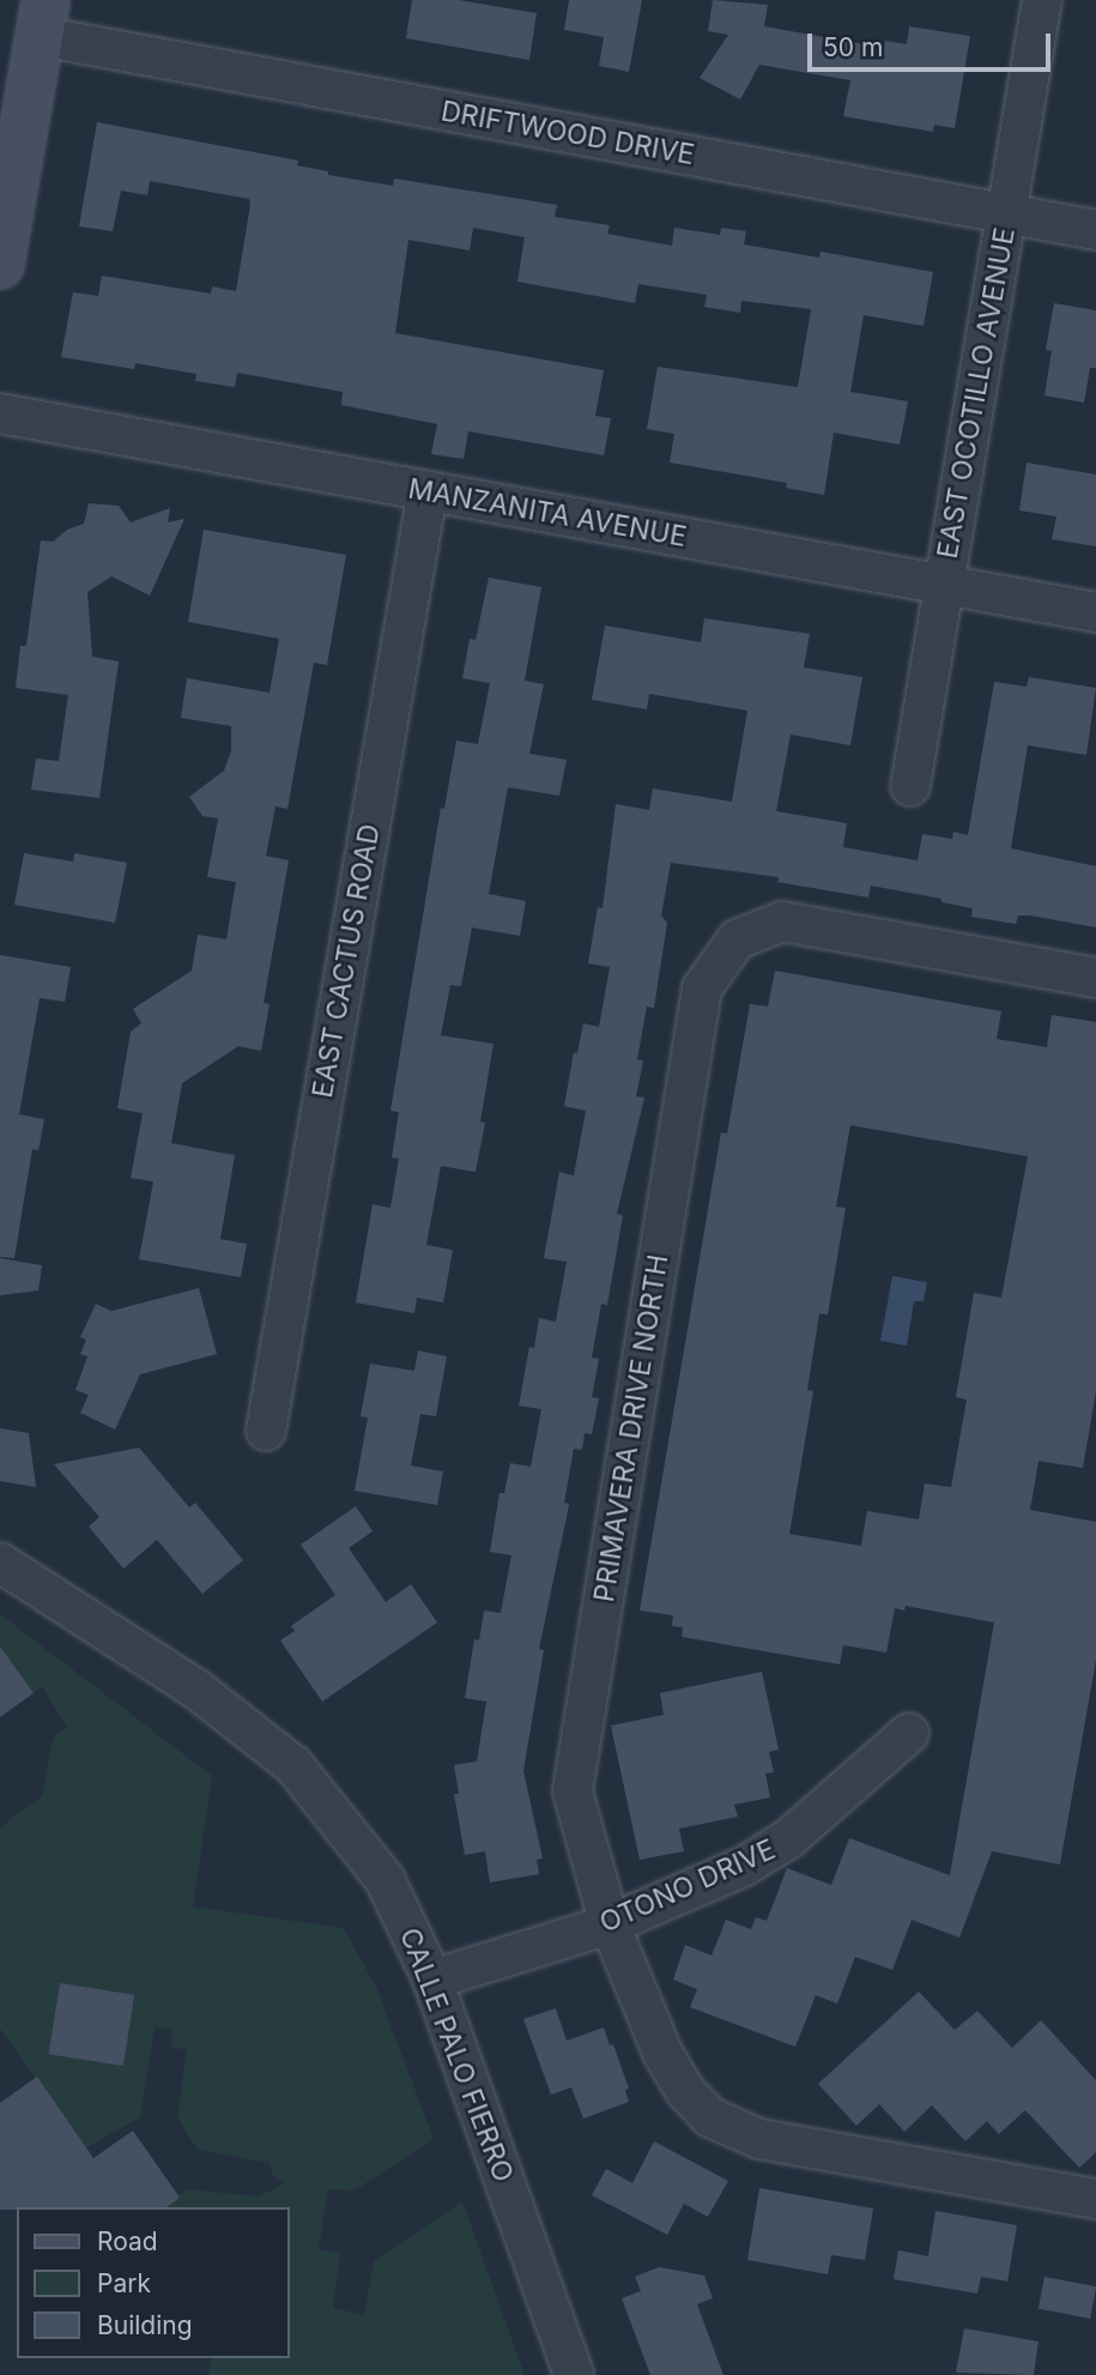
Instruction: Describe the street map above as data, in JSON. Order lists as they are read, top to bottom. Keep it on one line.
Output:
{"streets":{"street":["DRIFTWOOD DRIVE","EAST OCOTILLO AVENUE","MANZANITA AVENUE","EAST CACTUS ROAD","PRIMAVERA DRIVE NORTH","OTONO DRIVE","CALLE PALO FIERRO"]},"crossings":[["DRIFTWOOD DRIVE","EAST OCOTILLO AVENUE"],["EAST OCOTILLO AVENUE","MANZANITA AVENUE"],["MANZANITA AVENUE","EAST CACTUS ROAD"],["PRIMAVERA DRIVE NORTH","OTONO DRIVE"],["OTONO DRIVE","CALLE PALO FIERRO"]],"legend":["Road","Park","Building"],"scale_bar":"50 m"}
